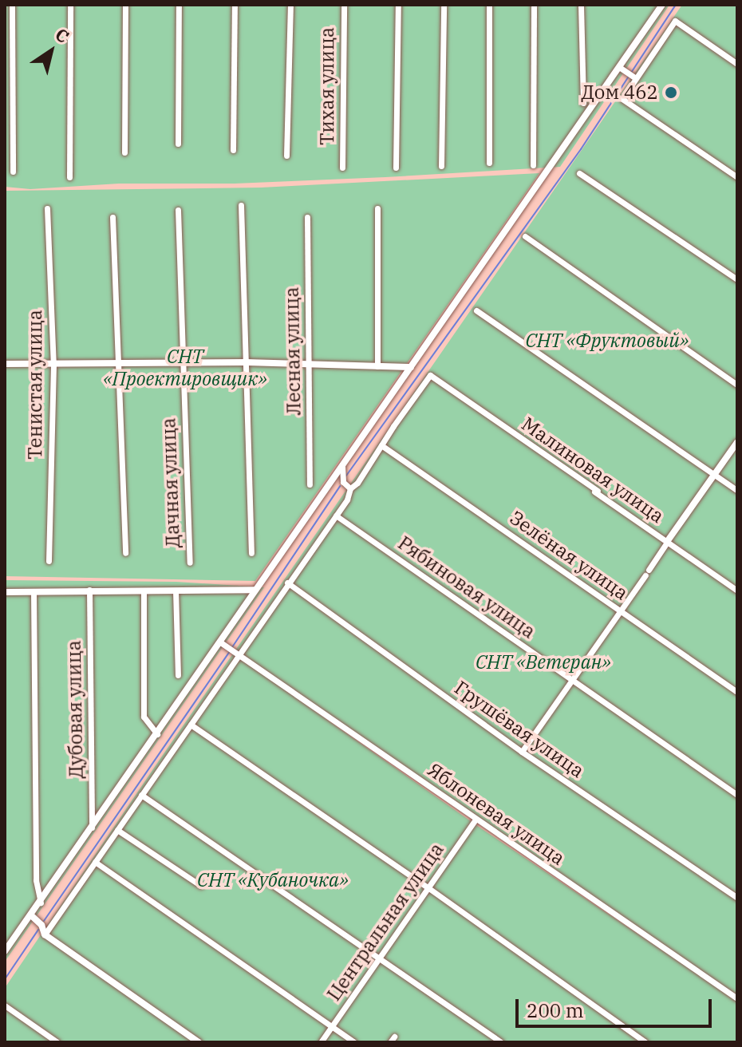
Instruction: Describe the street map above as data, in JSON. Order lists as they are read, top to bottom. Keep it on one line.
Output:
{"streets":{"street":["Тихая улица","Лесная улица","Тенистая улица","Малиновая улица","Дачная улица","Зелёная улица","Рябиновая улица","Дубовая улица","Грушёвая улица","Яблоневая улица","Центральная улица"]},"crossings":[["Яблоневая улица","Центральная улица"]],"parks":["СНТ «Фруктовый»","СНТ «Проектировщик»","СНТ «Ветеран»","СНТ «Кубаночка»"],"places":["Дом 462"],"scale_bar":"200 m","north":"top right"}
